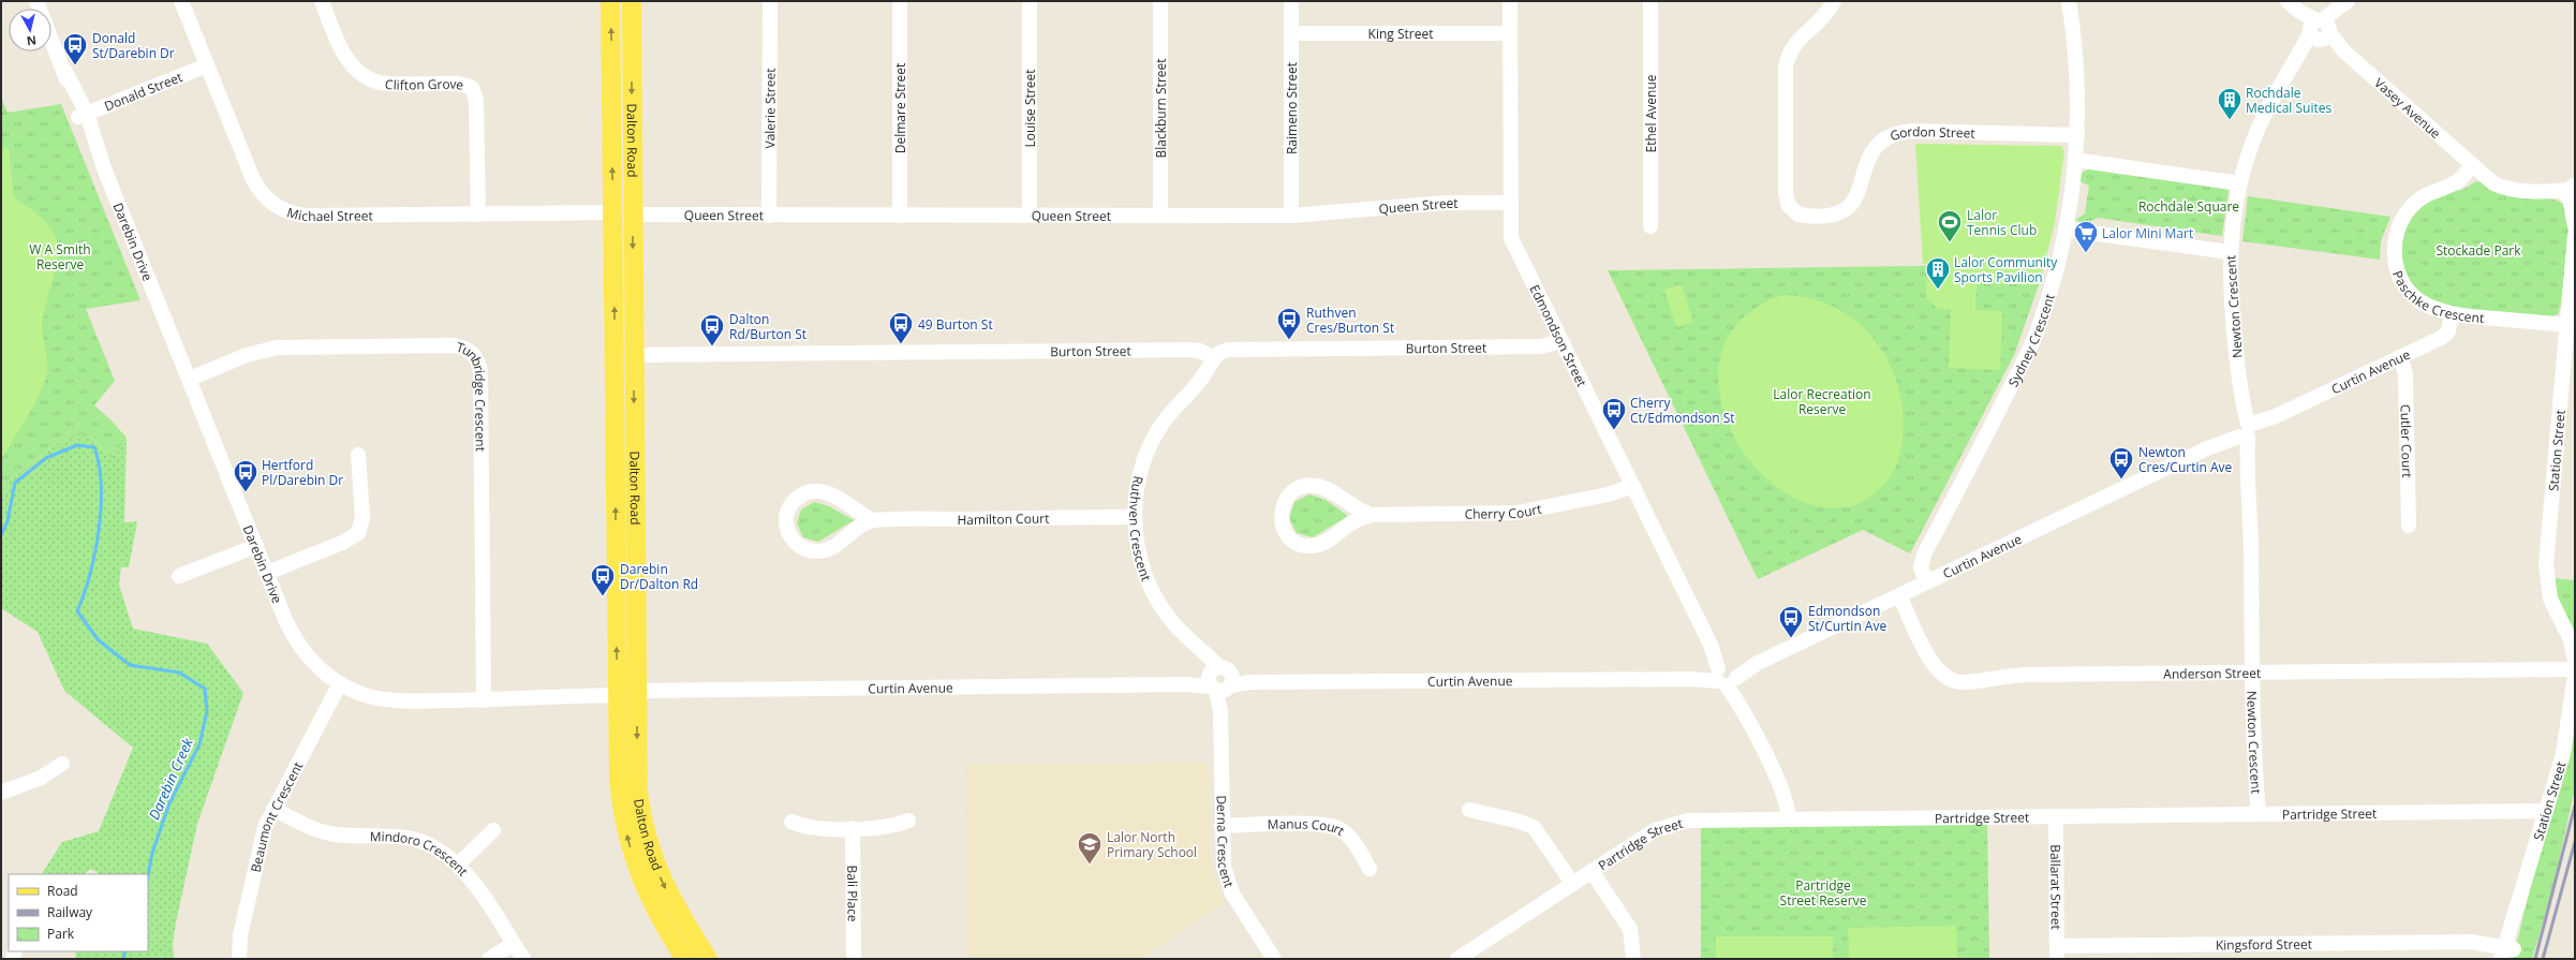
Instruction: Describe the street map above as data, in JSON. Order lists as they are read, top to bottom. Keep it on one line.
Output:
{"streets":{"main road":["Dalton Road","Burton Street"],"street":["King Street","Clifton Grove","Donald Street","Valerie Street","Delmare Street","Louise Street","Blackburn Street","Raimeno Street","Vasey Avenue","Ethel Avenue","Gordon Street","Queen Street","Michael Street","Darebin Drive","Paschke Crescent","Newton Crescent","Edmondson Street","Sydney Crescent","Curtin Avenue","Tunbridge Crescent","Cutler Court","Station Street","Cherry Court","Hamilton Court","Ruthven Crescent","Anderson Street","Partridge Street","Beaumont Crescent","Manus Court","Derna Crescent","Mindoro Crescent","Ballarat Street","Bali Place","Kingsford Street"]},"crossings":[["King Street","Raimeno Street"],["King Street","Edmondson Street"],["Clifton Grove","Michael Street"],["Donald Street","Michael Street"],["Donald Street","Darebin Drive"],["Valerie Street","Queen Street"],["Delmare Street","Queen Street"],["Louise Street","Queen Street"],["Blackburn Street","Queen Street"],["Raimeno Street","Queen Street"],["Vasey Avenue","Paschke Crescent"],["Vasey Avenue","Newton Crescent"],["Gordon Street","Sydney Crescent"],["Dalton Road","Queen Street"],["Dalton Road","Michael Street"],["Dalton Road","Darebin Drive"],["Dalton Road","Burton Street"],["Dalton Road","Curtin Avenue"],["Queen Street","Edmondson Street"],["Darebin Drive","Tunbridge Crescent"],["Darebin Drive","Beaumont Crescent"],["Paschke Crescent","Curtin Avenue"],["Paschke Crescent","Station Street"],["Newton Crescent","Curtin Avenue"],["Newton Crescent","Anderson Street"],["Newton Crescent","Partridge Street"],["Edmondson Street","Burton Street"],["Edmondson Street","Curtin Avenue"],["Edmondson Street","Cherry Court"],["Edmondson Street","Partridge Street"],["Sydney Crescent","Curtin Avenue"],["Burton Street","Ruthven Crescent"],["Curtin Avenue","Cutler Court"],["Curtin Avenue","Ruthven Crescent"],["Curtin Avenue","Anderson Street"],["Curtin Avenue","Derna Crescent"],["Station Street","Partridge Street"],["Station Street","Kingsford Street"],["Hamilton Court","Ruthven Crescent"],["Ruthven Crescent","Derna Crescent"],["Partridge Street","Ballarat Street"],["Beaumont Crescent","Mindoro Crescent"],["Manus Court","Derna Crescent"],["Ballarat Street","Kingsford Street"]],"water":["Darebin Creek"],"parks":["Rochdale Square","W A Smith Reserve","Stockade Park","Lalor Recreation Reserve","Partridge Street Reserve"],"places":{"bus stop":["Donald St/Darebin Dr","Ruthven Cres/Burton St","49 Burton St","Dalton Rd/Burton St","Cherry Ct/Edmondson St","Newton Cres/Curtin Ave","Hertford Pl/Darebin Dr","Darebin Dr/Dalton Rd","Edmondson St/Curtin Ave"],"building":["Rochdale Medical Suites","Lalor Community Sports Pavilion"],"sports":["Lalor Tennis Club"],"supermarket":["Lalor Mini Mart"],"school or university":["Lalor North Primary School"]},"legend":["Road","Railway","Park"],"north":"bottom"}
